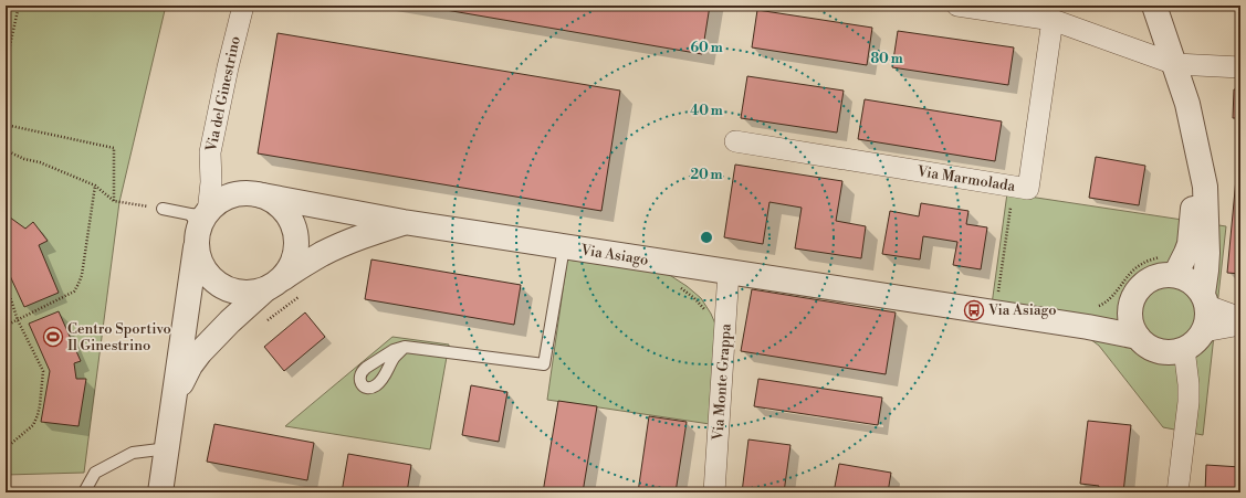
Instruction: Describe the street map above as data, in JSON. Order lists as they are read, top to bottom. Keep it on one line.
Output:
{"streets":{"street":["Via del Ginestrino","Via Marmolada","Via Asiago","Via Monte Grappa"]},"crossings":[["Via del Ginestrino","Via Asiago"],["Via Asiago","Via Monte Grappa"]],"places":{"bus stop":["Via Asiago"],"sports":["Centro Sportivo Il Ginestrino"]},"rings":["60 m","80 m","40 m","20 m"]}
